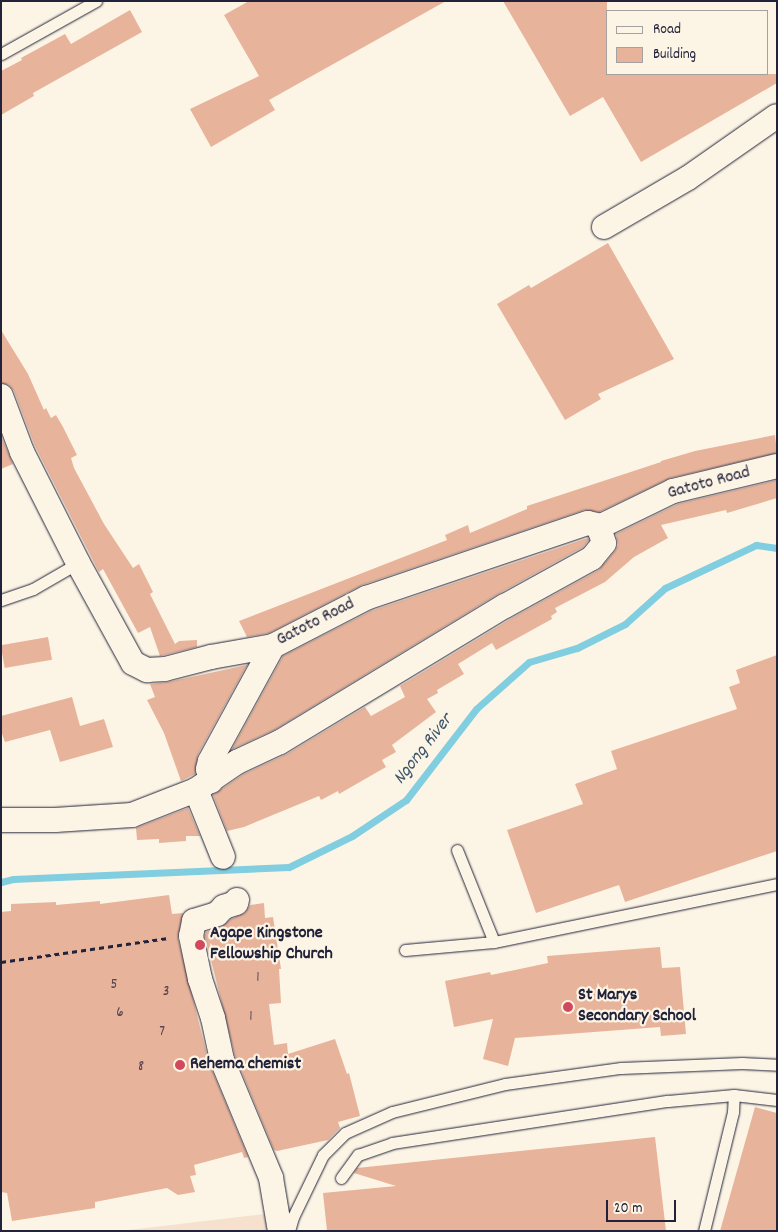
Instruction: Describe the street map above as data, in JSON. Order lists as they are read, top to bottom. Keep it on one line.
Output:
{"streets":{"street":["Gatoto Road"]},"water":["Ngong River"],"places":["Agape Kingstone Fellowship Church","St Marys Secondary School","Rehema chemist"],"house_numbers":["1","5","3","6","1","7","8"],"legend":["Road","Building"],"scale_bar":"20 m"}
